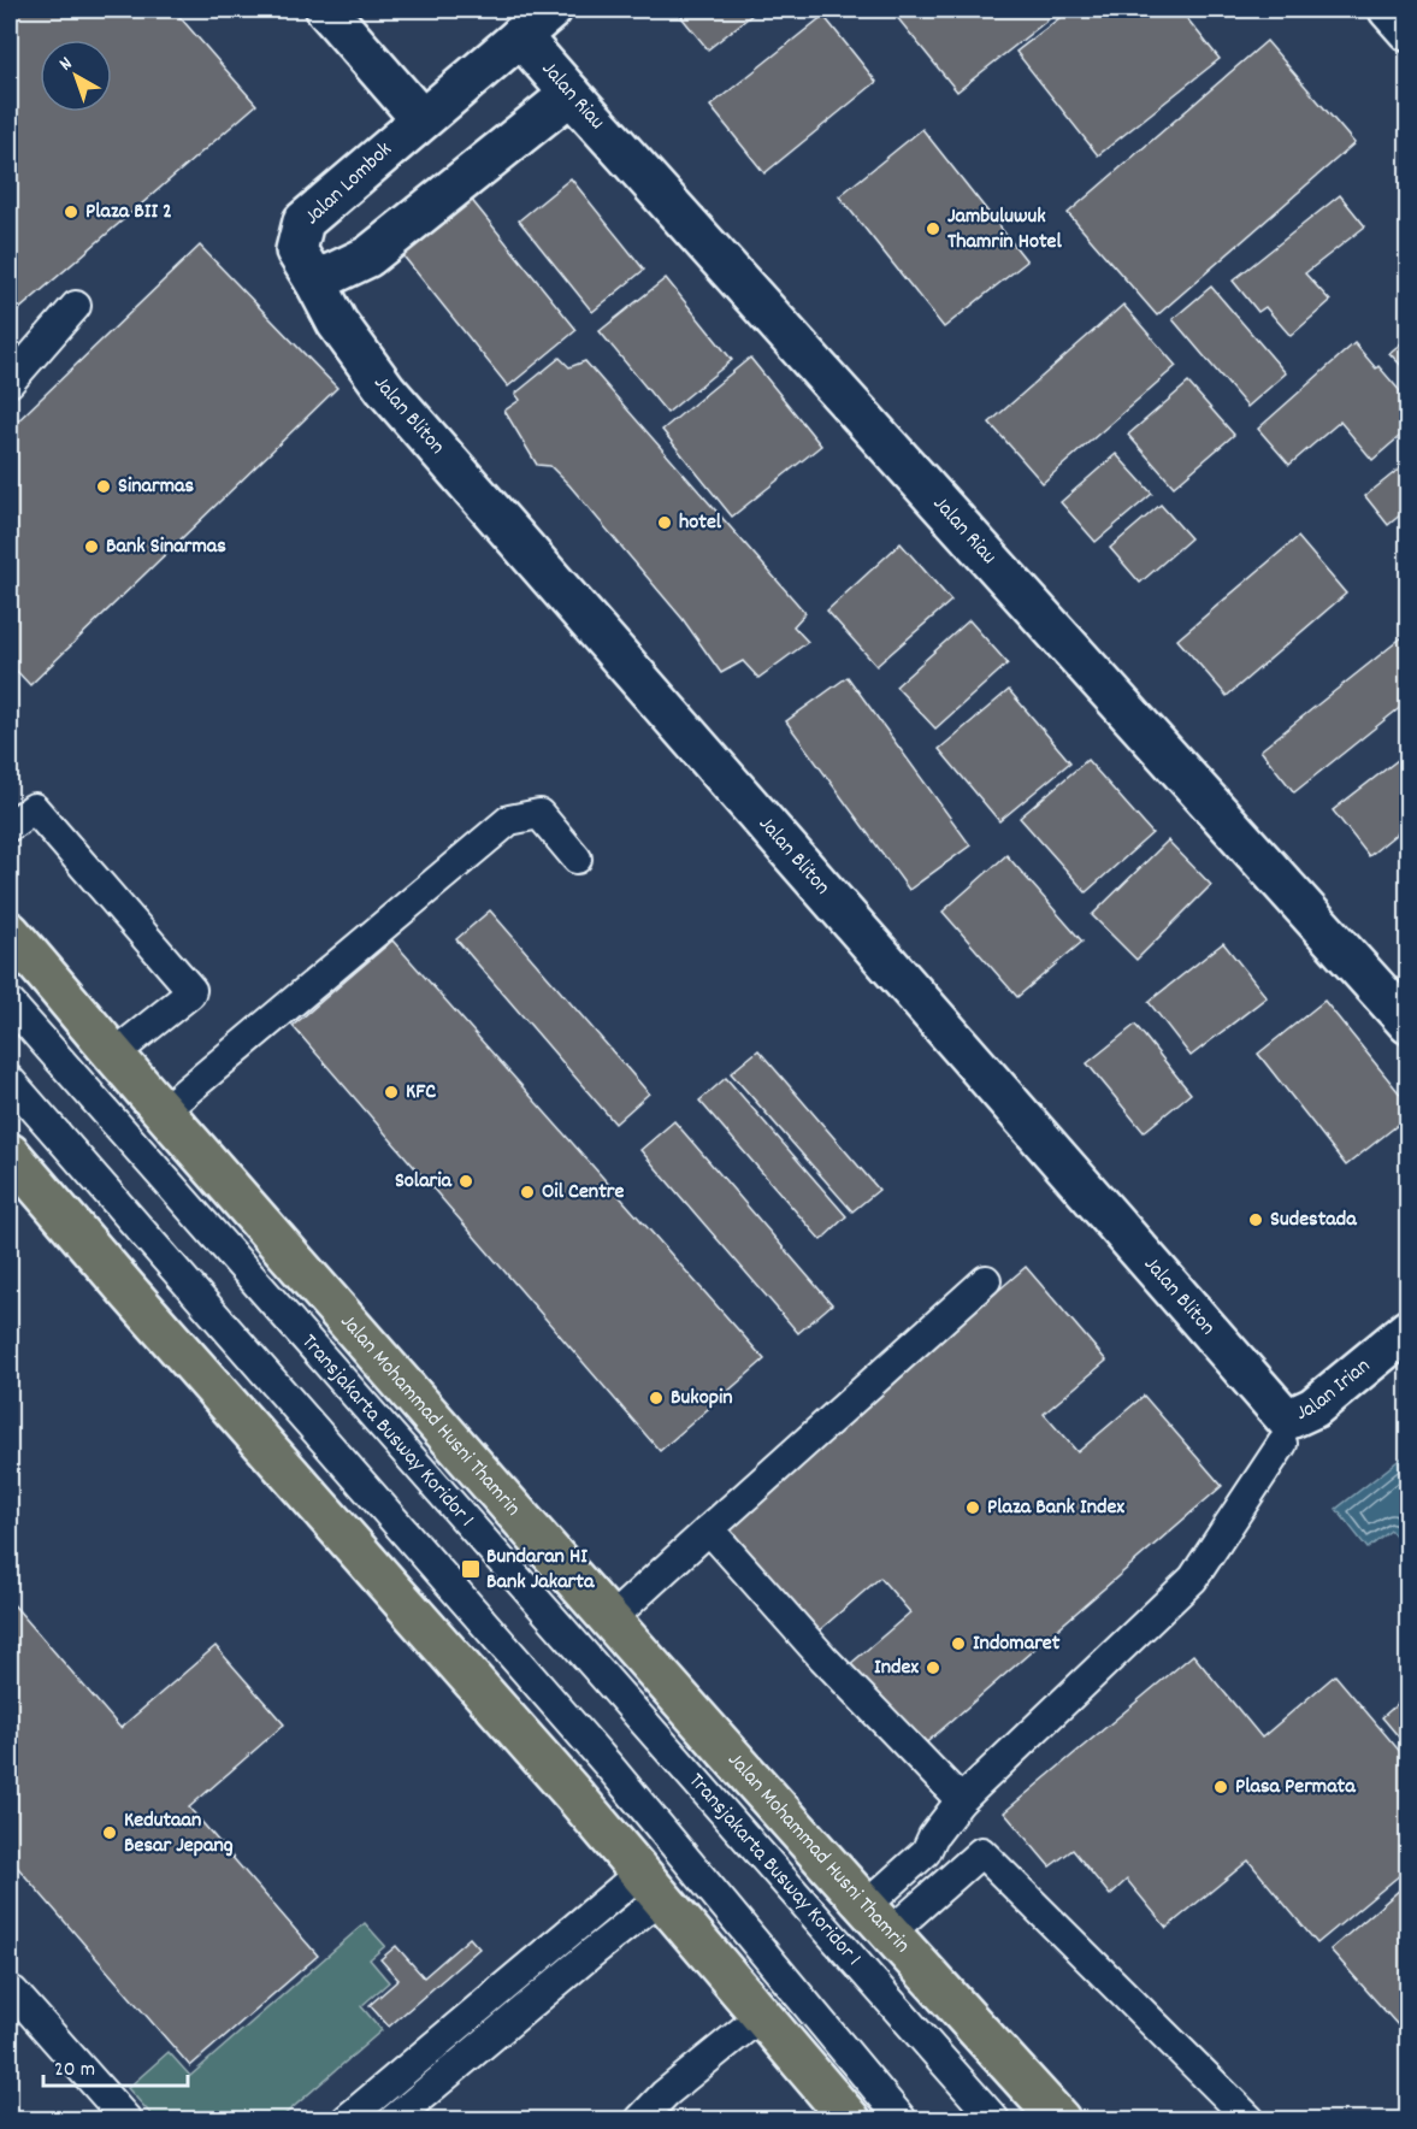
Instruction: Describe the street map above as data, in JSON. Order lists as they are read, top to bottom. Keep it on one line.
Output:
{"streets":{"main road":["Jalan Mohammad Husni Thamrin"],"street":["Jalan Riau","Jalan Lombok","Jalan Bliton","Jalan Irian"],"lane":["Transjakarta Busway Koridor 1"]},"crossings":[["Jalan Riau","Jalan Lombok"],["Jalan Lombok","Jalan Bliton"],["Jalan Bliton","Jalan Irian"]],"places":{"other":["Plaza BII 2","Jambuluwuk Thamrin Hotel","Sinarmas","hotel","Bank Sinarmas","KFC","Solaria","Oil Centre","Sudestada","Bukopin","Plaza Bank Index","Indomaret","Index","Plasa Permata","Kedutaan Besar Jepang"],"transit":["Bundaran HI Bank Jakarta"]},"scale_bar":"20 m","north":"top left"}
